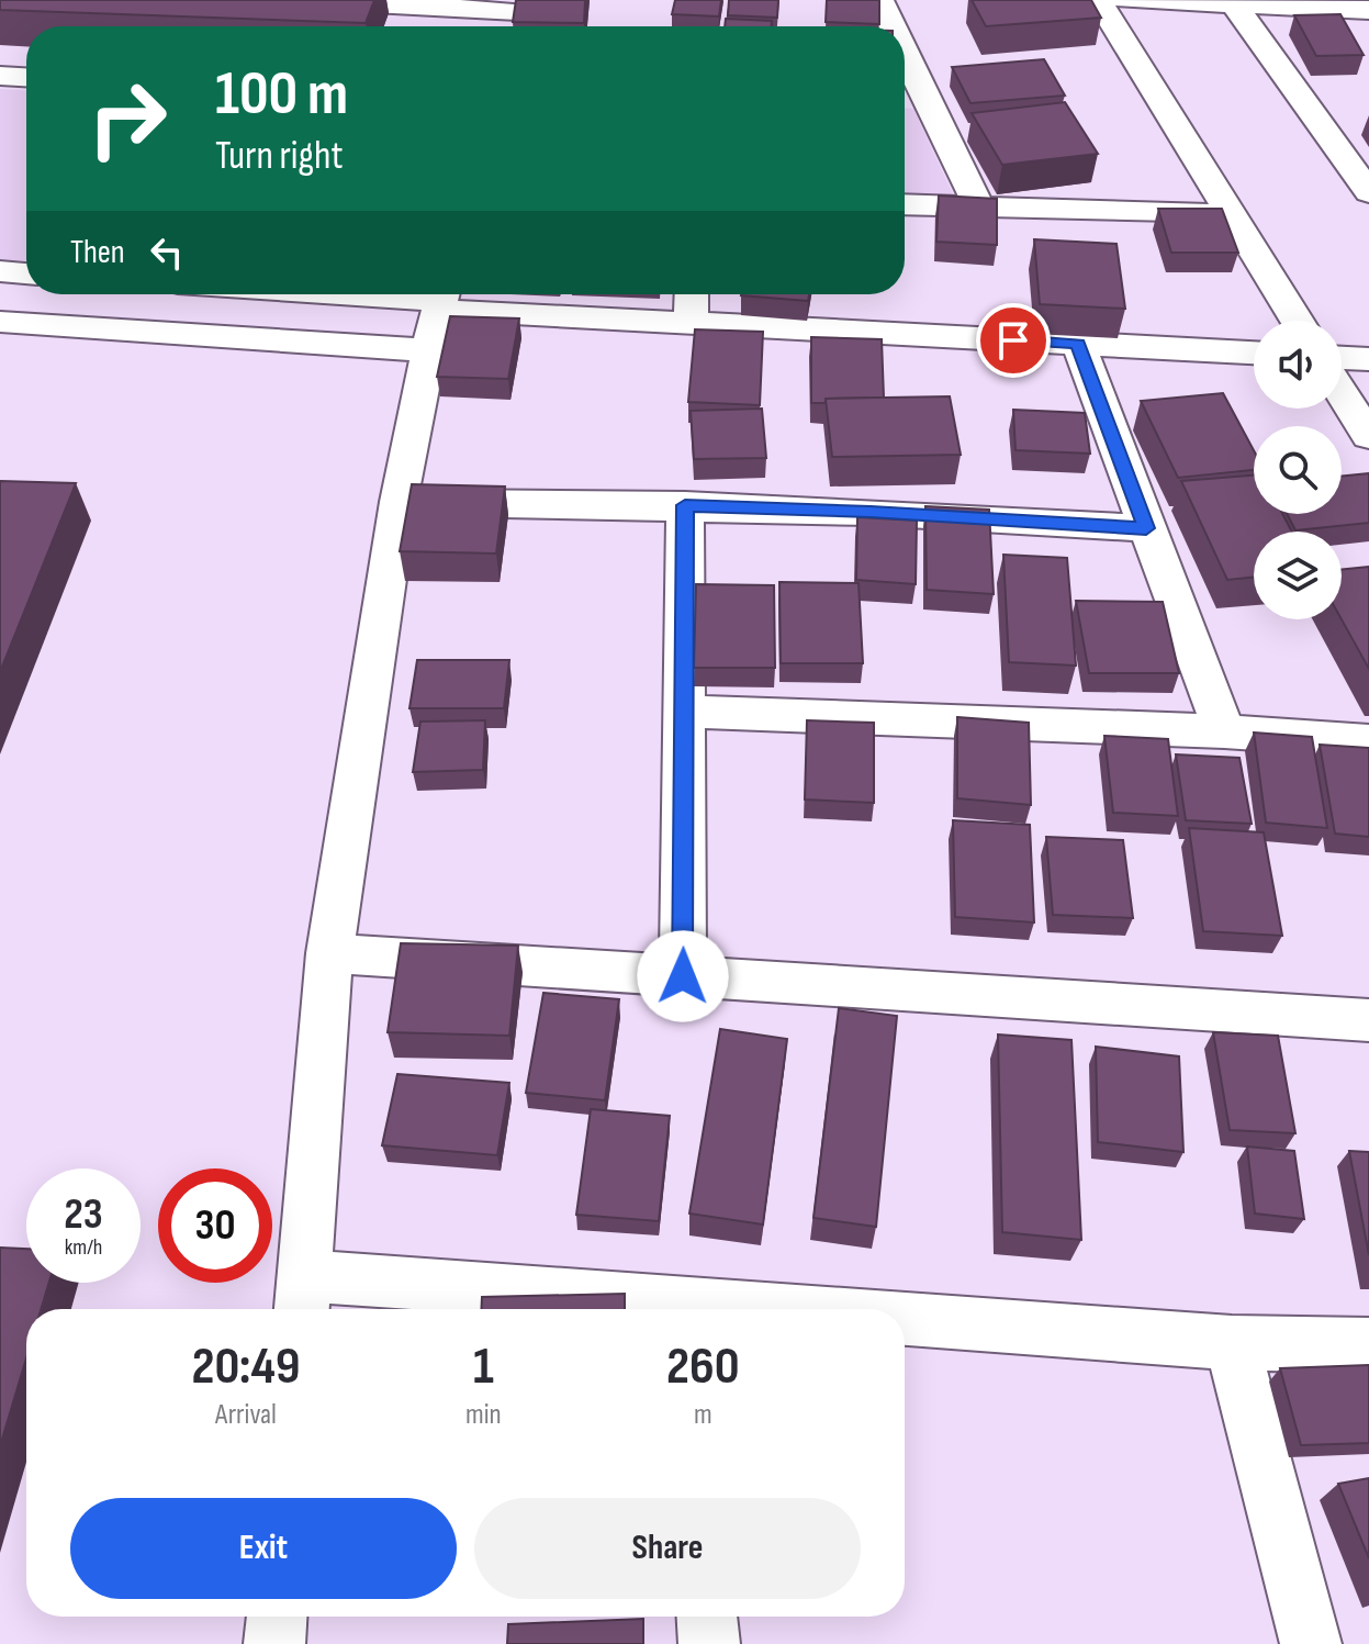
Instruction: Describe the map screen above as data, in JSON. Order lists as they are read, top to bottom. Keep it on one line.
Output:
{"page":{"turn":["100 m","Turn right"],"then":"Then","speed":"23 km/h","limit":"30","eta":["20:49","Arrival","1","min","260","m"],"buttons":["Exit","Share"]}}
